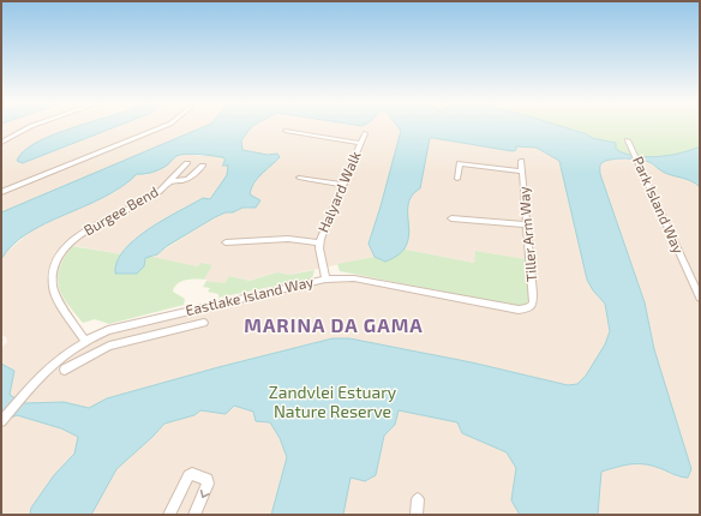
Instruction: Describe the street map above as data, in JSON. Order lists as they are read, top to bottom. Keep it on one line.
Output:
{"streets":{"street":["Halyard Walk","Park Island Way","Burgee Bend","Tiller Arm Way","Eastlake Island Way"]},"crossings":[["Halyard Walk","Eastlake Island Way"],["Burgee Bend","Eastlake Island Way"],["Tiller Arm Way","Eastlake Island Way"]],"districts":["MARINA DA GAMA"],"parks":["Zandvlei Estuary Nature Reserve"]}
